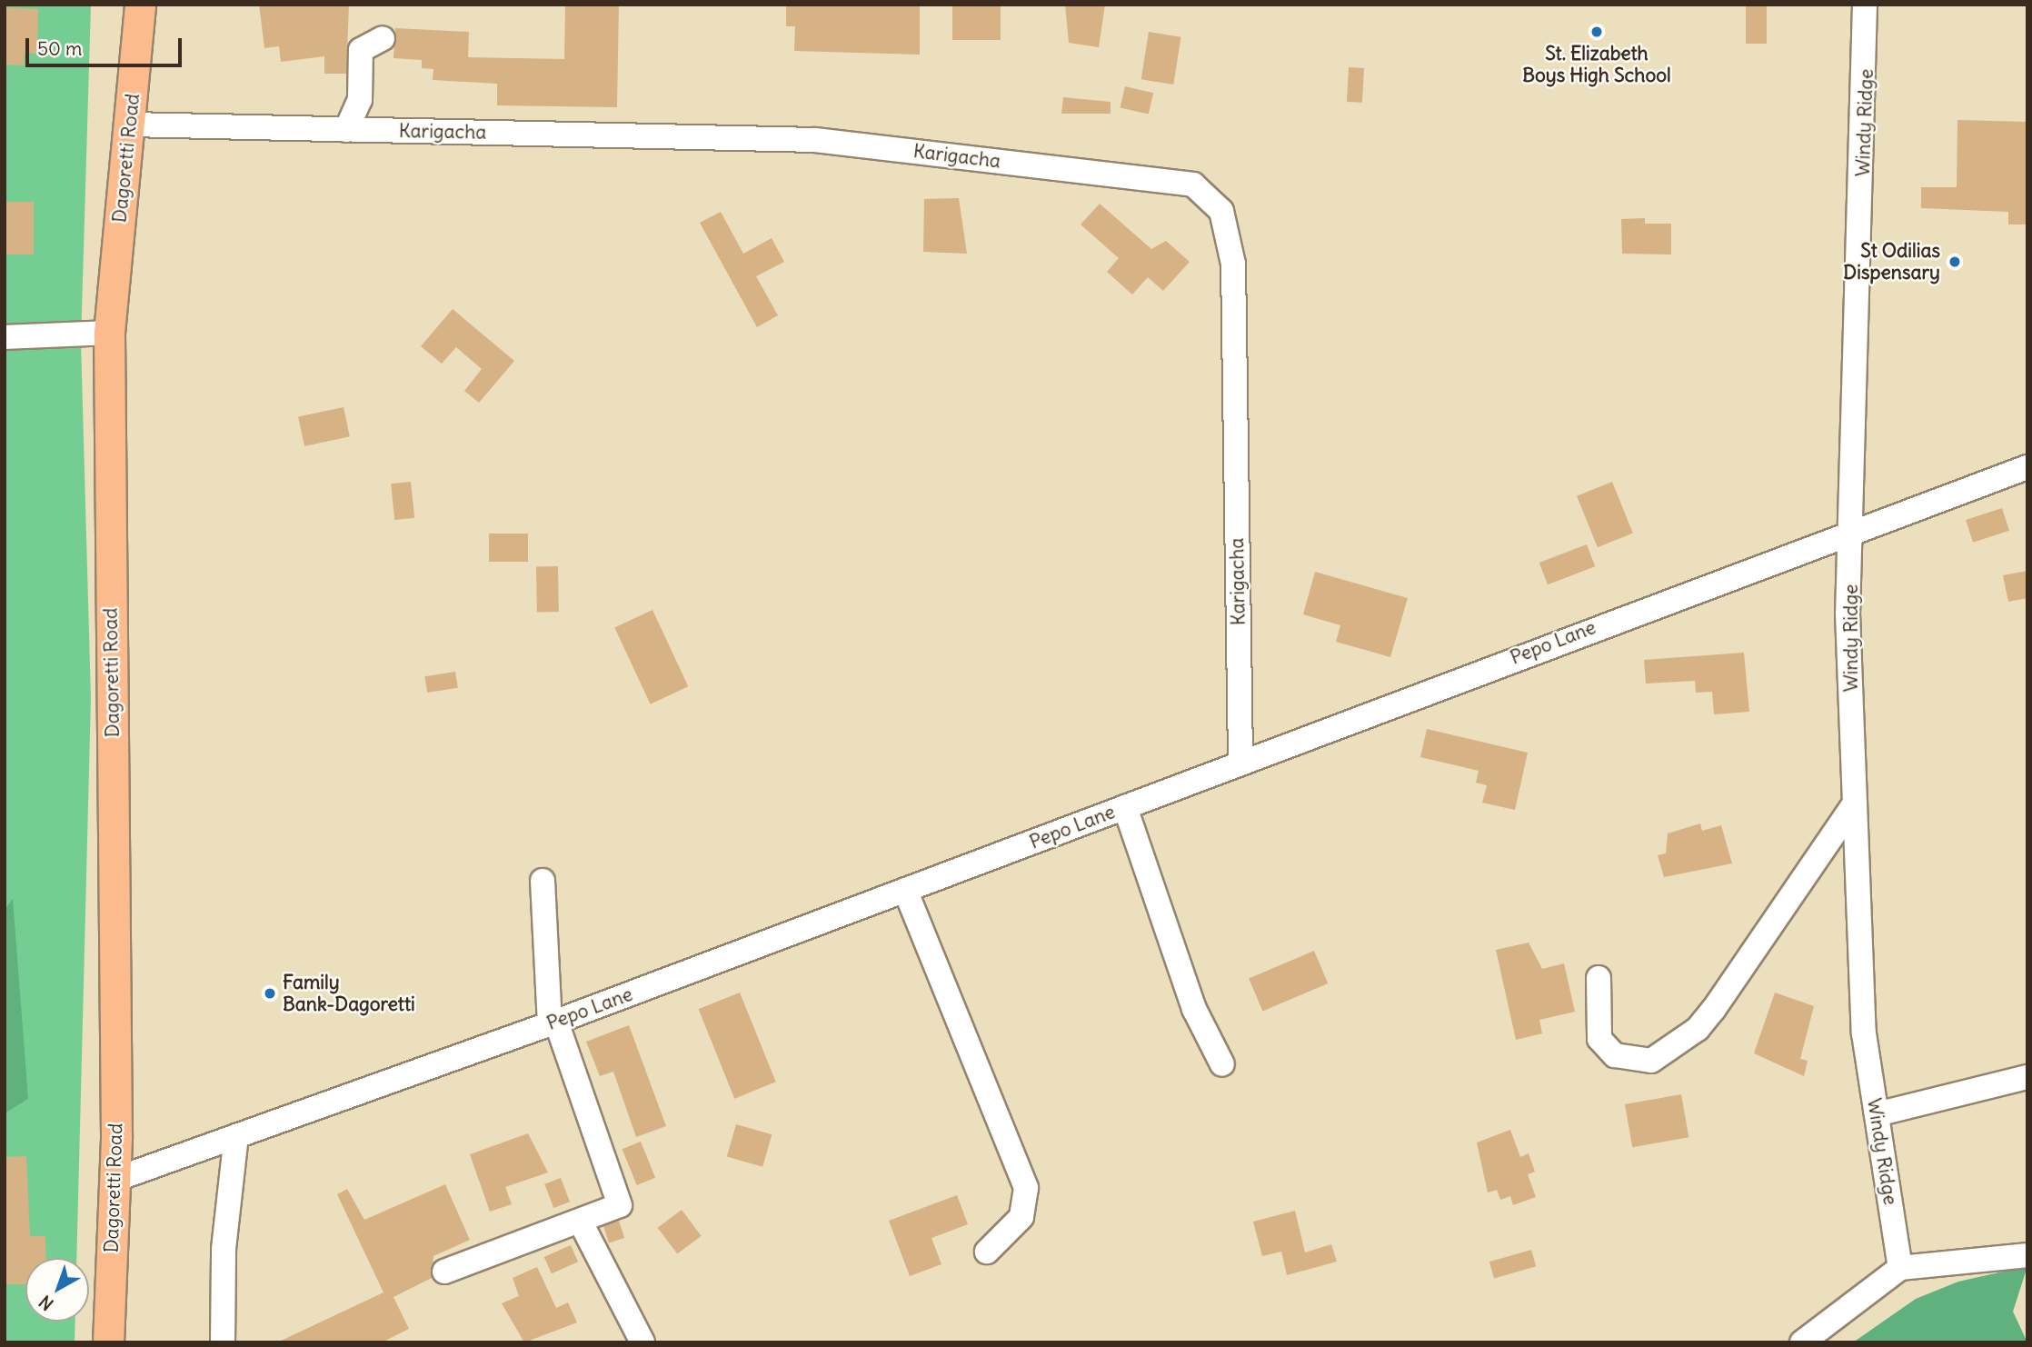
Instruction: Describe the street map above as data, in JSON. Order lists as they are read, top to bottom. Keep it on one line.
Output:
{"streets":{"main road":["Dagoretti Road"],"street":["Windy Ridge","Karigacha","Pepo Lane"]},"crossings":[["Windy Ridge","Pepo Lane"],["Karigacha","Dagoretti Road"],["Karigacha","Pepo Lane"],["Dagoretti Road","Pepo Lane"]],"places":["St. Elizabeth Boys High School","St Odilias Dispensary","Family Bank-Dagoretti"],"scale_bar":"50 m","north":"bottom left"}
